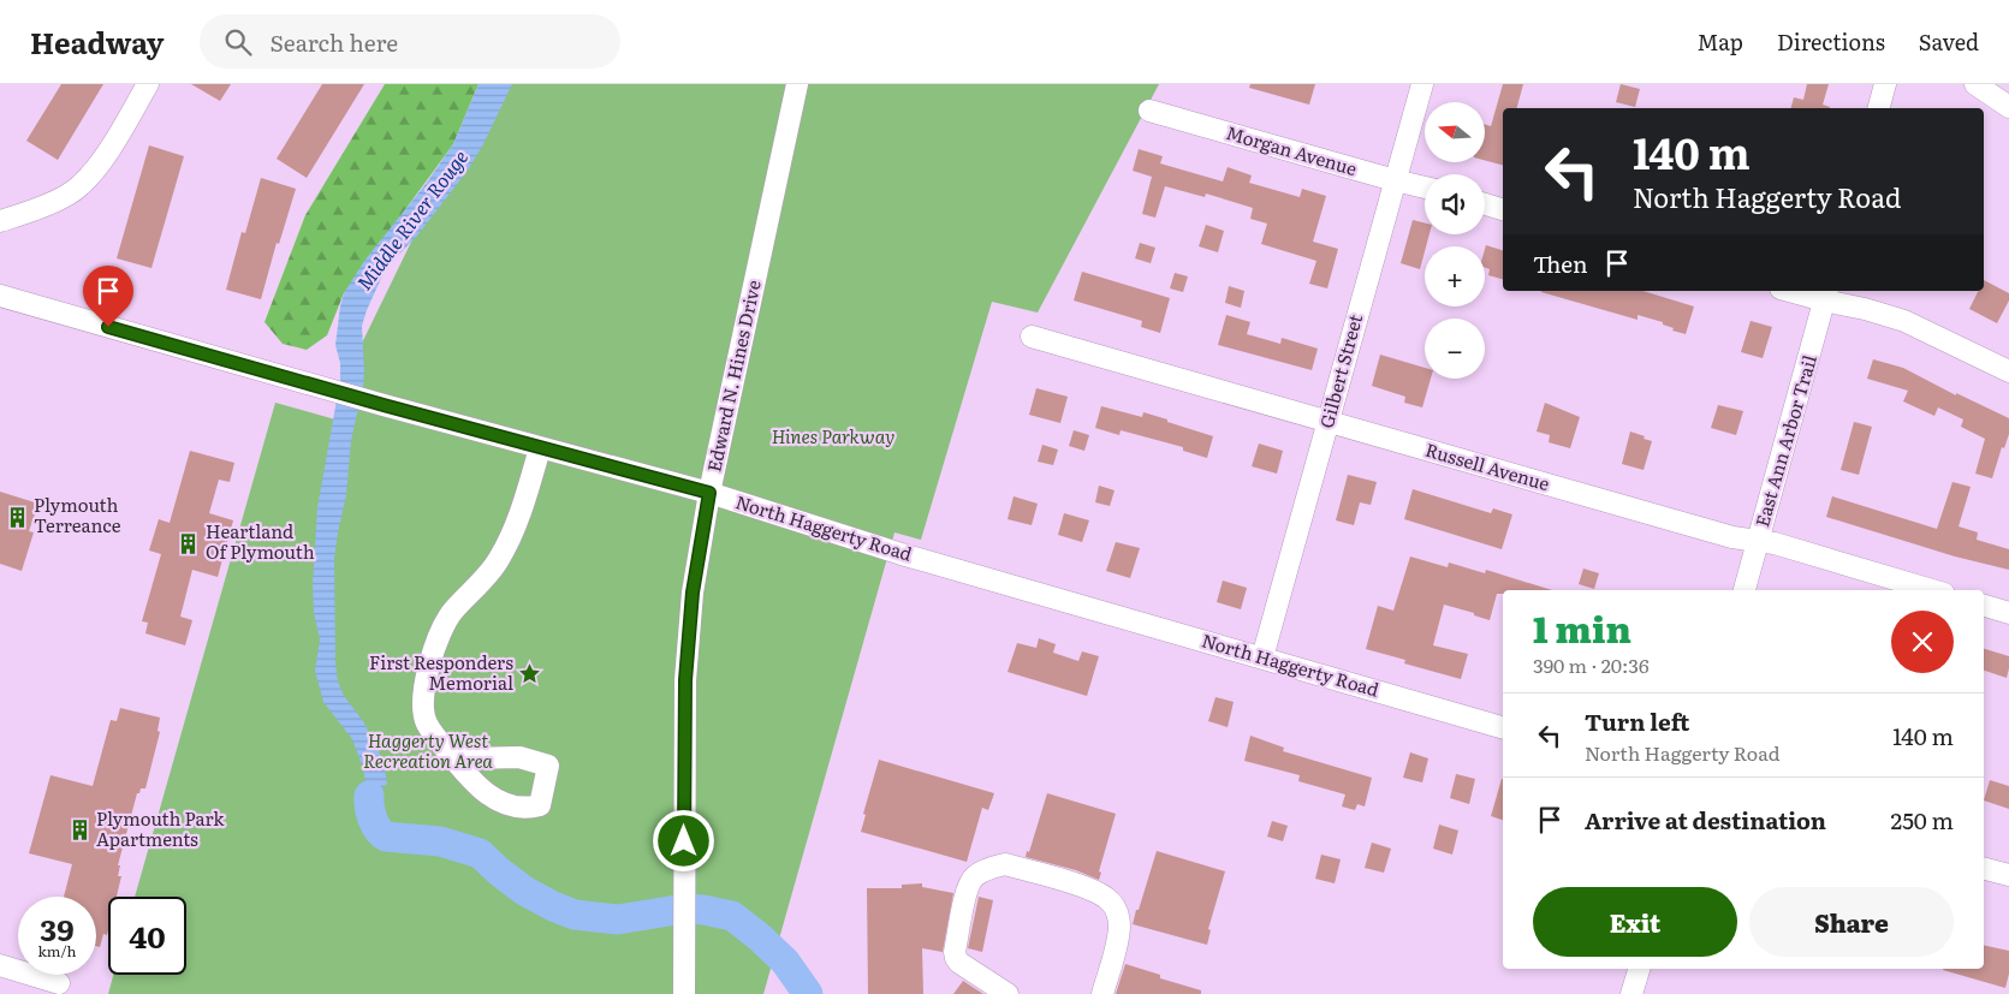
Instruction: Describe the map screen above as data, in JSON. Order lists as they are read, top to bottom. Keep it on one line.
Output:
{"streets":{"street":["Morgan Avenue","Gilbert Street","Edward N. Hines Drive","East Ann Arbor Trail","Russell Avenue","North Haggerty Road"]},"crossings":[["Morgan Avenue","Gilbert Street"],["Gilbert Street","Russell Avenue"],["Gilbert Street","North Haggerty Road"],["Edward N. Hines Drive","North Haggerty Road"],["East Ann Arbor Trail","Russell Avenue"]],"water":["Middle River Rouge"],"parks":["Hines Parkway","Haggerty West Recreation Area"],"places":{"building":["Plymouth Terreance","Heartland Of Plymouth","Plymouth Park Apartments"],"place":["First Responders Memorial"]},"north":"left","page":{"header":"Headway","search":"Search here","nav":["Map","Directions","Saved"],"map_buttons":["+","−"],"turn":["140 m","North Haggerty Road"],"then":"Then","heading":["1 min","390 m · 20:36"],"list":[{"name":"Turn left","note":"North Haggerty Road","value":"140 m"},{"name":"Arrive at destination","value":"250 m"}],"buttons":["Exit","Share"],"speed":"39 km/h","limit":"40"}}
